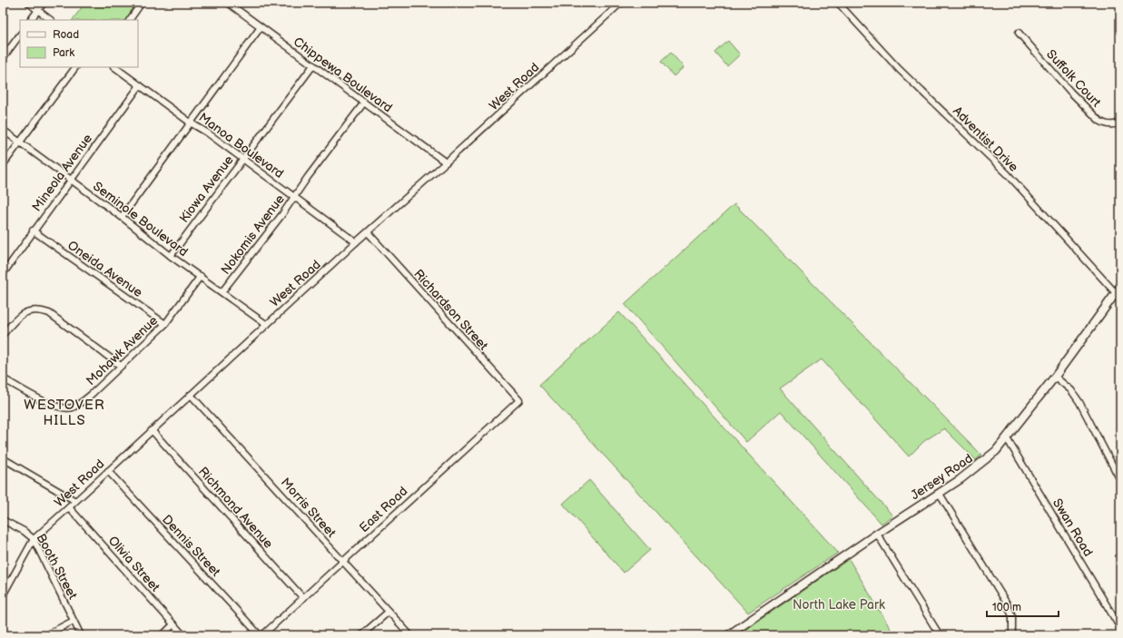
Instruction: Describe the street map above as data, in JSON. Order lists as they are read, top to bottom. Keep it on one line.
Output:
{"streets":{"street":["Chippewa Boulevard","Suffolk Court","West Road","Adventist Drive","Manoa Boulevard","Mineola Avenue","Kiowa Avenue","Seminole Boulevard","Nokomis Avenue","Oneida Avenue","Richardson Street","Mohawk Avenue","Jersey Road","Richmond Avenue","Morris Street","East Road","Swan Road","Dennis Street","Olivia Street","Booth Street"]},"crossings":[["Chippewa Boulevard","West Road"],["Chippewa Boulevard","Kiowa Avenue"],["Chippewa Boulevard","Nokomis Avenue"],["West Road","Manoa Boulevard"],["West Road","Seminole Boulevard"],["West Road","Richardson Street"],["West Road","Richmond Avenue"],["West Road","Morris Street"],["West Road","Dennis Street"],["West Road","Olivia Street"],["West Road","Booth Street"],["Adventist Drive","Jersey Road"],["Manoa Boulevard","Mineola Avenue"],["Manoa Boulevard","Kiowa Avenue"],["Manoa Boulevard","Nokomis Avenue"],["Mineola Avenue","Seminole Boulevard"],["Mineola Avenue","Oneida Avenue"],["Kiowa Avenue","Seminole Boulevard"],["Seminole Boulevard","Nokomis Avenue"],["Seminole Boulevard","Mohawk Avenue"],["Oneida Avenue","Mohawk Avenue"],["Richardson Street","East Road"],["Jersey Road","Swan Road"],["Richmond Avenue","East Road"],["Morris Street","East Road"],["East Road","Dennis Street"]],"districts":["WESTOVER HILLS"],"parks":["North Lake Park"],"legend":["Road","Park"],"scale_bar":"100 m"}
